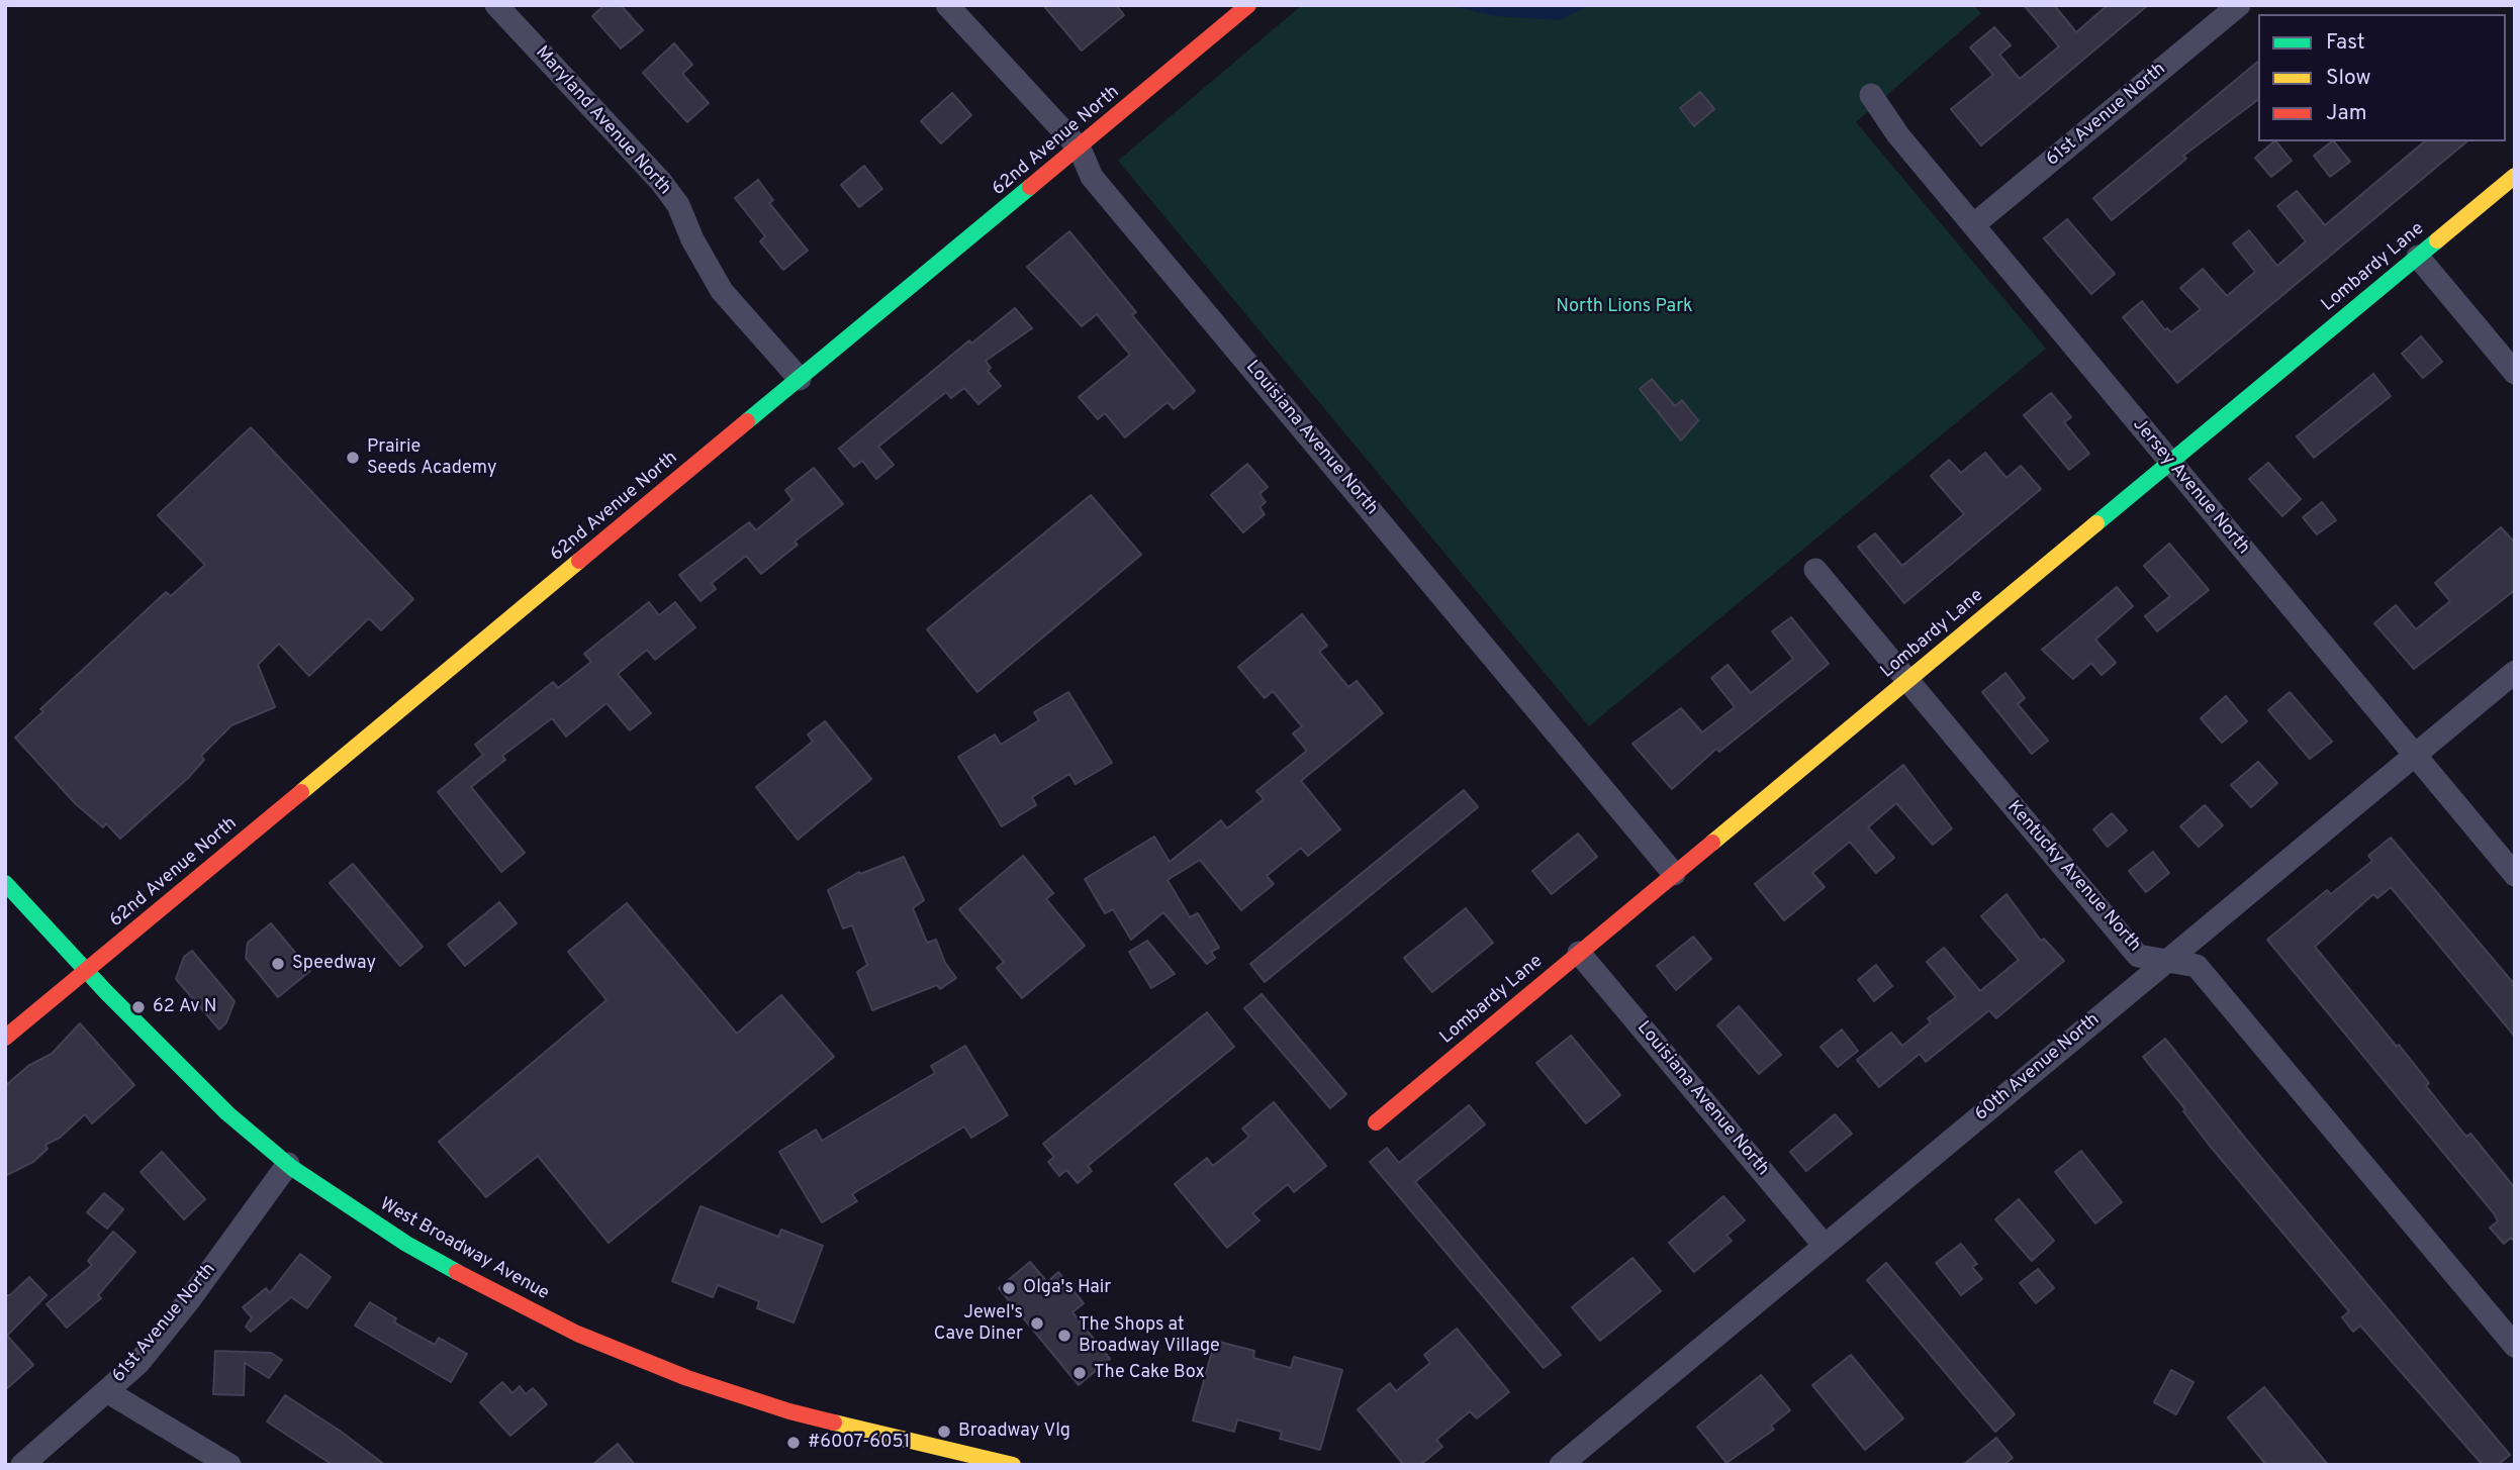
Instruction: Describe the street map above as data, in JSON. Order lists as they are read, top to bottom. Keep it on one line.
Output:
{"streets":{"street":["61st Avenue North","Maryland Avenue North","62nd Avenue North","Lombardy Lane","Louisiana Avenue North","Jersey Avenue North","Kentucky Avenue North","60th Avenue North","West Broadway Avenue"]},"crossings":[["61st Avenue North","Jersey Avenue North"],["61st Avenue North","West Broadway Avenue"],["Maryland Avenue North","62nd Avenue North"],["62nd Avenue North","Louisiana Avenue North"],["62nd Avenue North","West Broadway Avenue"],["Lombardy Lane","Louisiana Avenue North"],["Lombardy Lane","Jersey Avenue North"],["Lombardy Lane","Kentucky Avenue North"],["Louisiana Avenue North","60th Avenue North"],["Jersey Avenue North","60th Avenue North"],["Kentucky Avenue North","60th Avenue North"]],"parks":["North Lions Park"],"places":["Prairie Seeds Academy","Speedway","62 Av N","Olga's Hair","Jewel's Cave Diner","The Shops at Broadway Village","The Cake Box","Broadway Vlg","#6007-6051"],"legend":["Fast","Slow","Jam"]}
